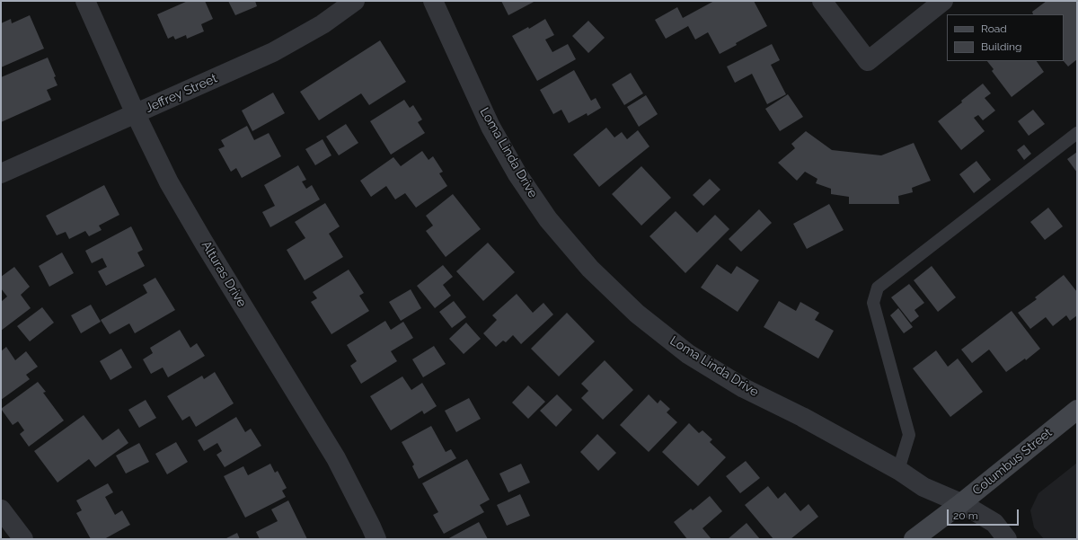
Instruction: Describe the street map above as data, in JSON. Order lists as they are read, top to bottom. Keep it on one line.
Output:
{"streets":{"main road":["Columbus Street"],"street":["Jeffrey Street","Loma Linda Drive","Alturas Drive"]},"crossings":[["Jeffrey Street","Alturas Drive"],["Loma Linda Drive","Columbus Street"]],"legend":["Road","Building"],"scale_bar":"20 m"}
